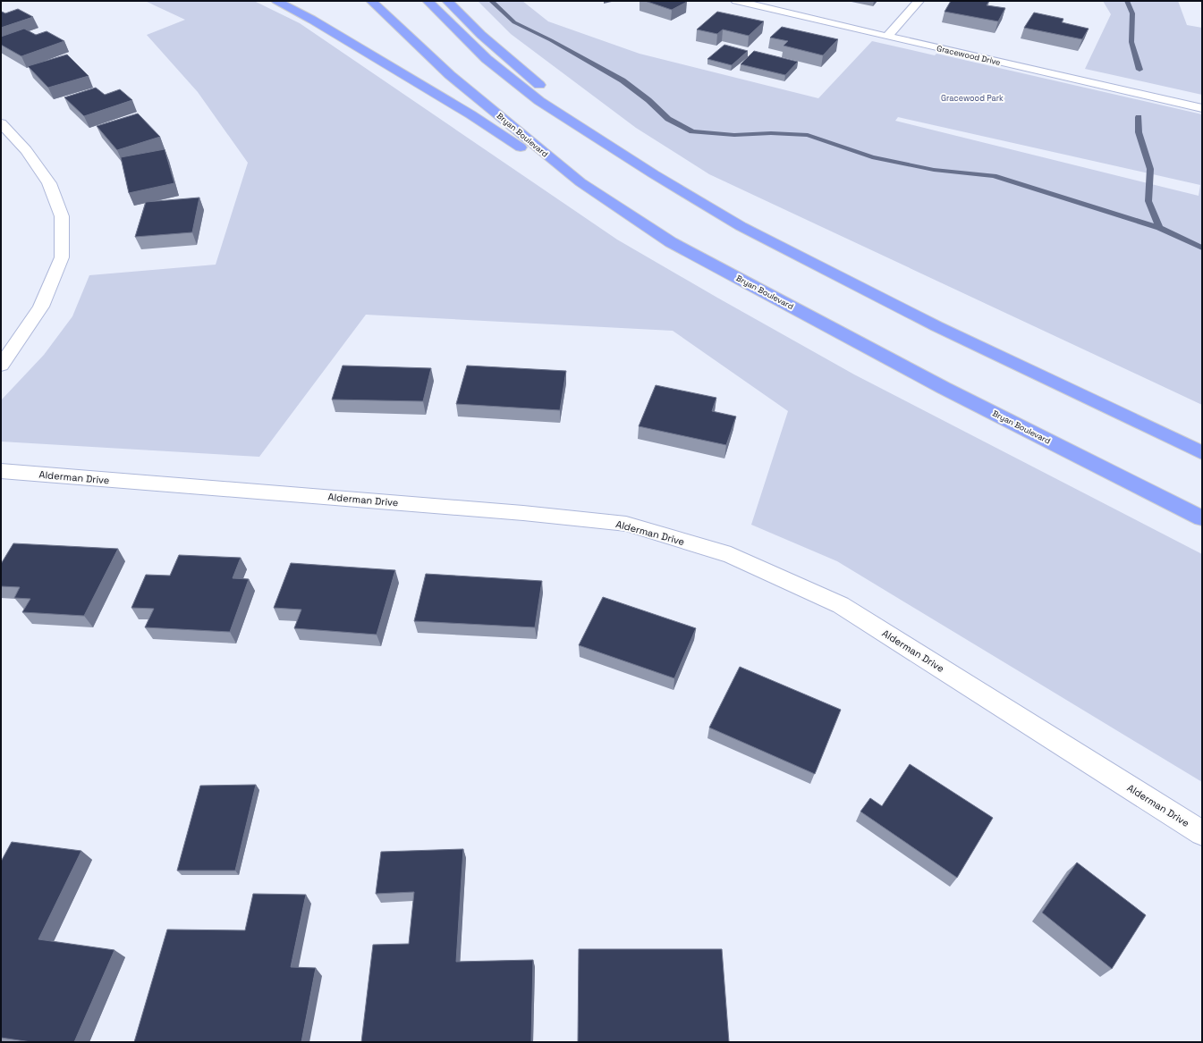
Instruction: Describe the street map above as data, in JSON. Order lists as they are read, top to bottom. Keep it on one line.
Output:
{"streets":{"highway":["Bryan Boulevard"],"street":["Gracewood Drive","Alderman Drive"]},"parks":["Gracewood Park"]}
